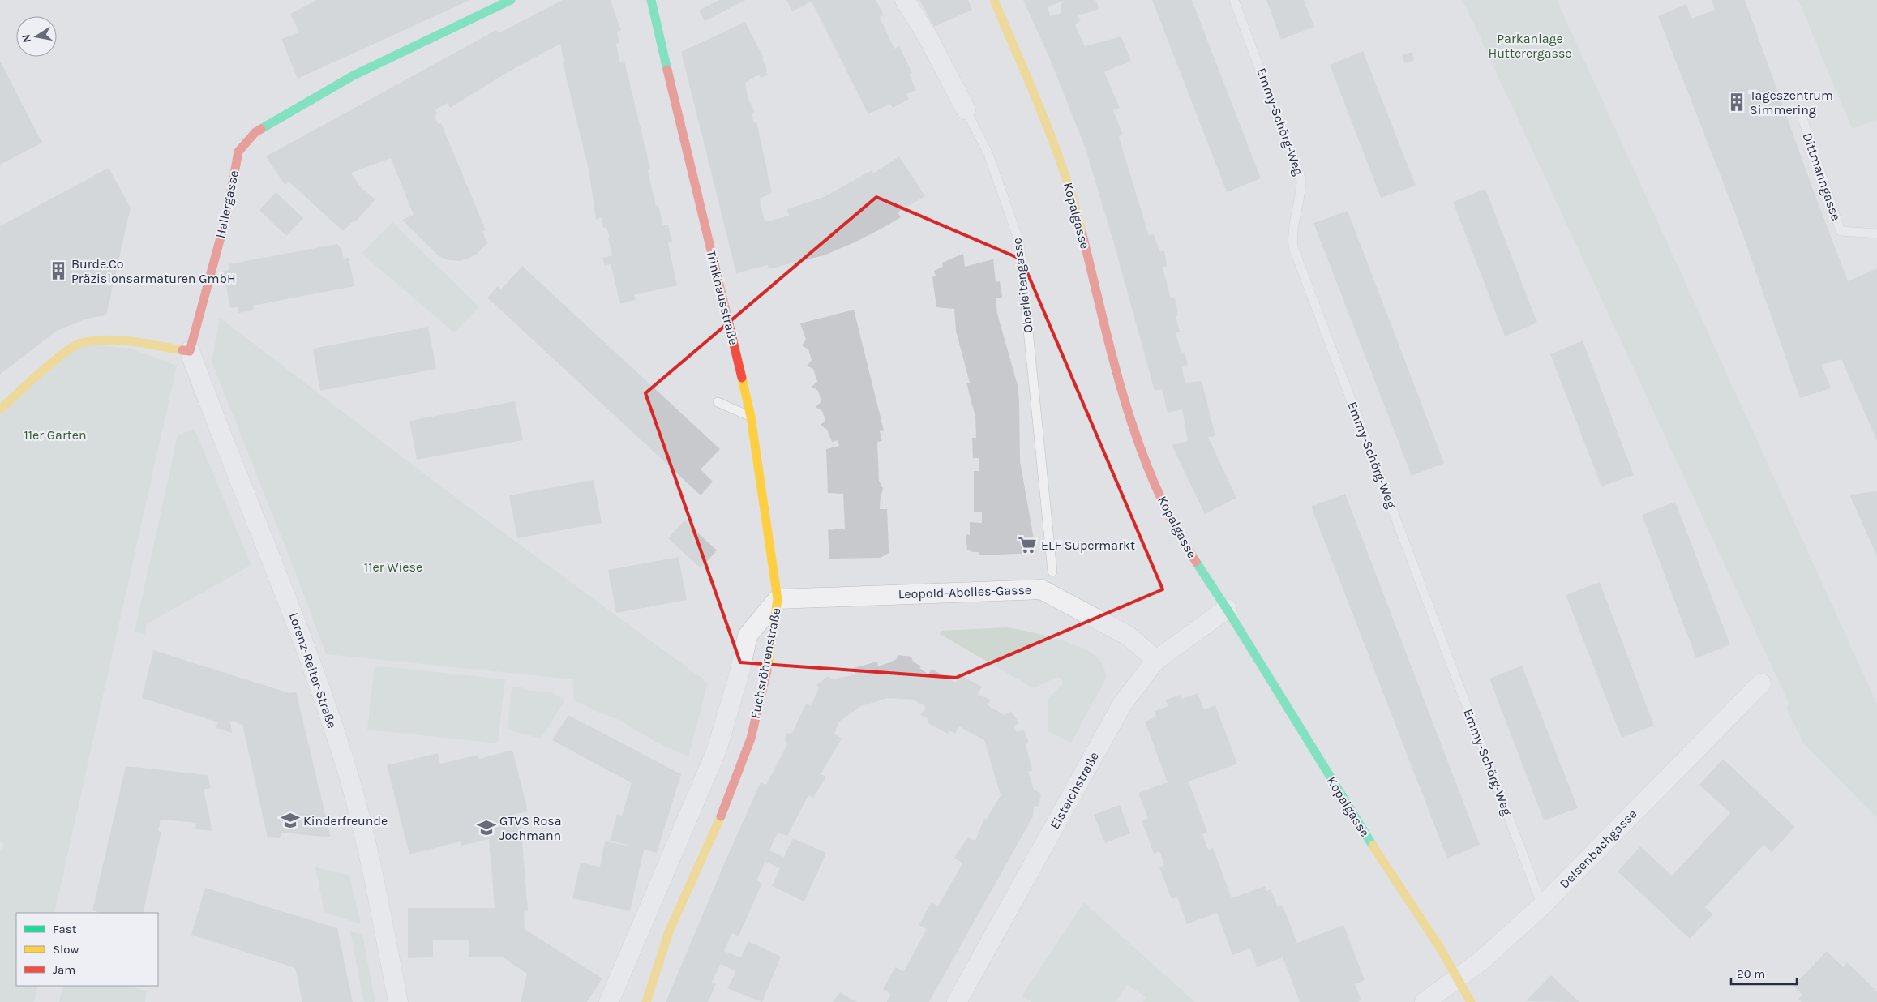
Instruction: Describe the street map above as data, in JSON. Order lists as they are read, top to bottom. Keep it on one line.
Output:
{"streets":{"street":["Hallergasse","Kopalgasse","Oberleitengasse","Trinkhausstraße","Leopold-Abelles-Gasse","Fuchsröhrenstraße","Lorenz-Reiter-Straße","Eisteichstraße","Delsenbachgasse"],"lane":["Emmy-Schörg-Weg","Dittmanngasse"]},"crossings":[["Emmy-Schörg-Weg","Delsenbachgasse"],["Hallergasse","Lorenz-Reiter-Straße"],["Kopalgasse","Eisteichstraße"],["Kopalgasse","Delsenbachgasse"],["Trinkhausstraße","Leopold-Abelles-Gasse"],["Trinkhausstraße","Fuchsröhrenstraße"],["Leopold-Abelles-Gasse","Fuchsröhrenstraße"],["Leopold-Abelles-Gasse","Eisteichstraße"]],"parks":["Parkanlage Hutterergasse","11er Garten","11er Wiese"],"places":{"building":["Tageszentrum Simmering","Burde.Co Präzisionsarmaturen GmbH"],"supermarket":["ELF Supermarkt"],"school or university":["Kinderfreunde","GTVS Rosa Jochmann"]},"legend":["Fast","Slow","Jam"],"scale_bar":"20 m","north":"left"}
